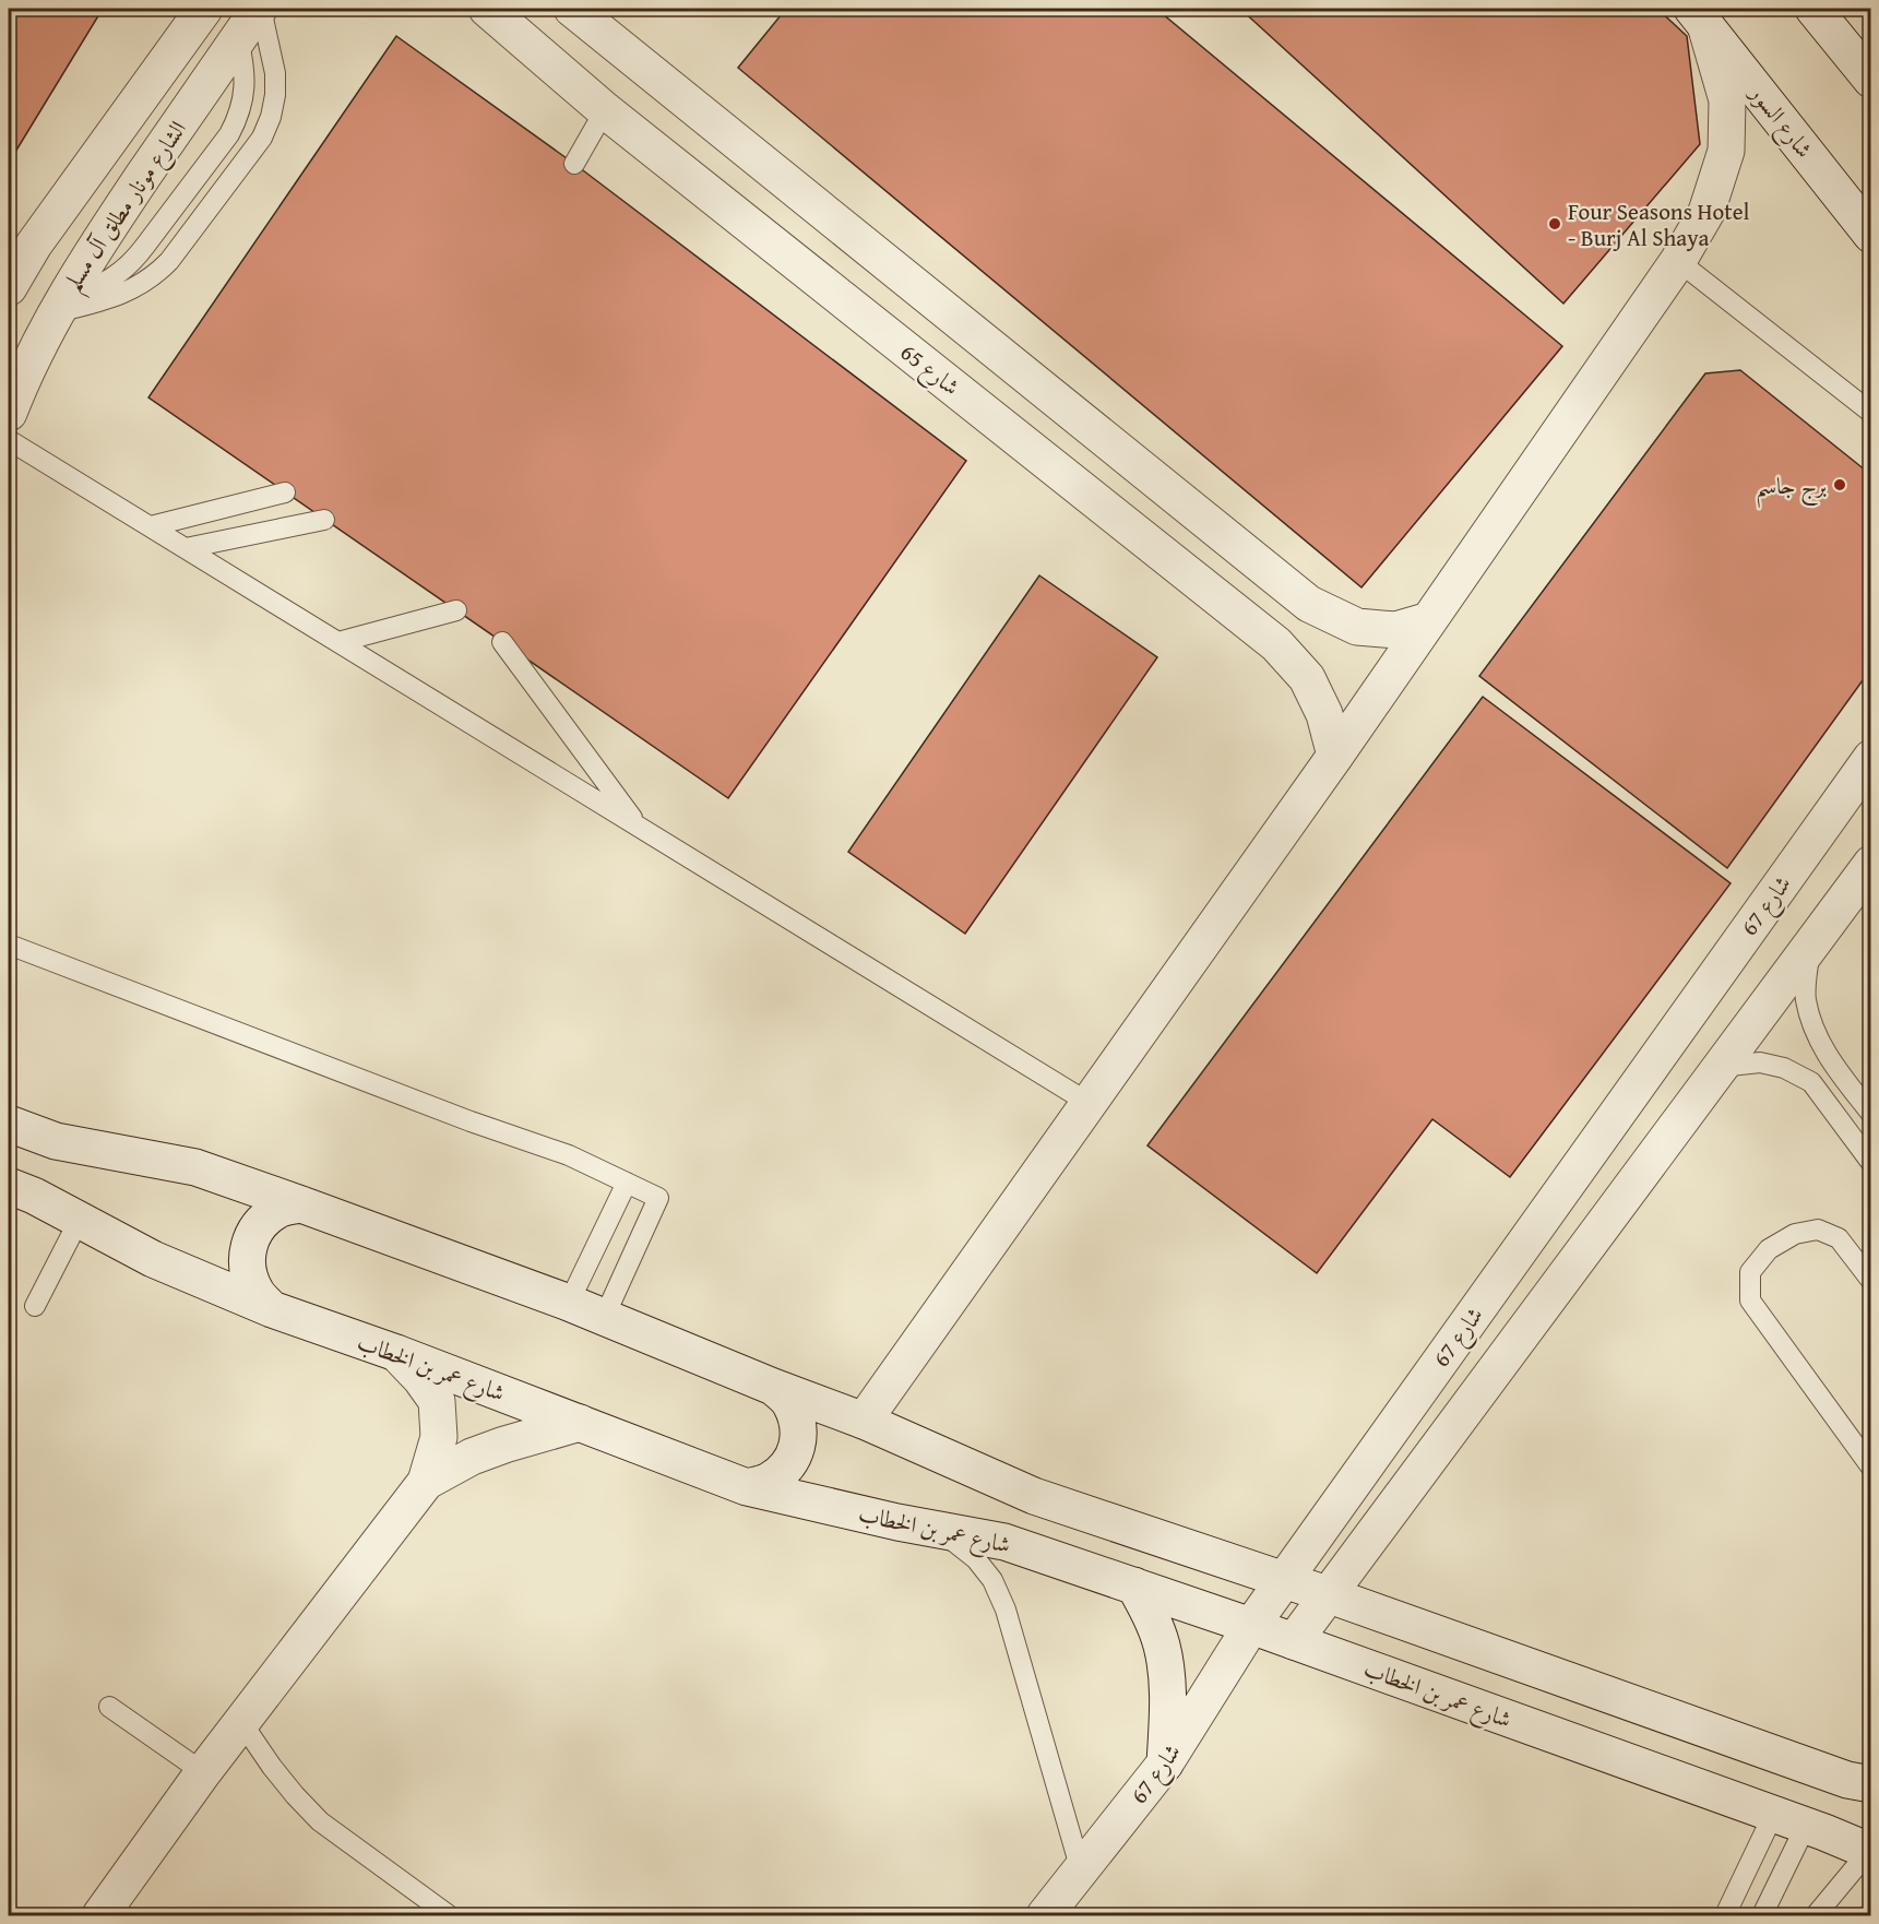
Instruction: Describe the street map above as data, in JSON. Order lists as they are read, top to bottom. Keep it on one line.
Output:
{"streets":{"street":["شارع السور","الشارع مونار مطلق آل مسلم","شارع 65","شارع 67","شارع عمر بن الخطاب"]},"crossings":[["شارع 67","شارع عمر بن الخطاب"]],"places":["Four Seasons Hotel - Burj Al Shaya","برج جاسم"]}
